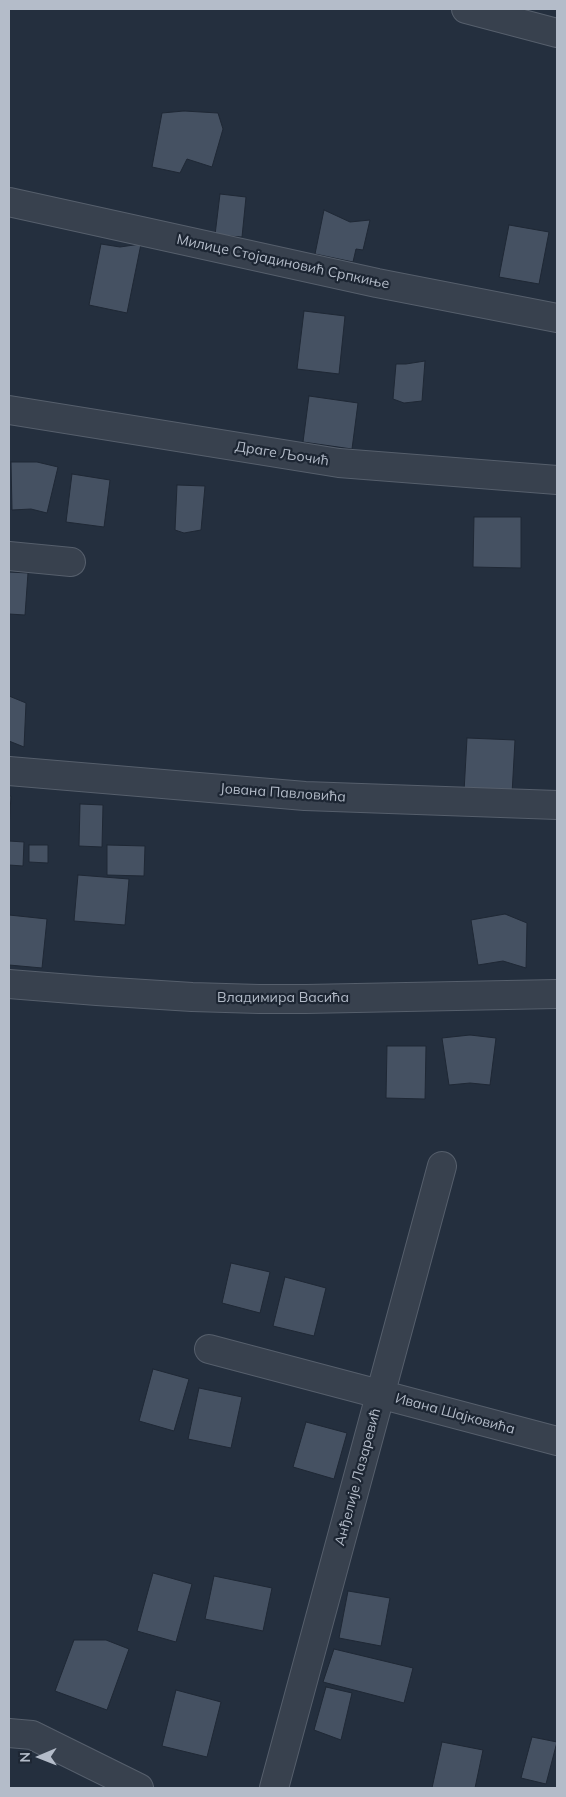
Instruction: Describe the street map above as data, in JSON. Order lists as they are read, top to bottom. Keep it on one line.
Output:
{"streets":{"street":["Милице Стојадиновић Српкиње","Драге Љочић","Јована Павловића","Владимира Васића","Ивана Шајковића","Анђелије Лазаревић"]},"crossings":[["Ивана Шајковића","Анђелије Лазаревић"]],"north":"left"}
